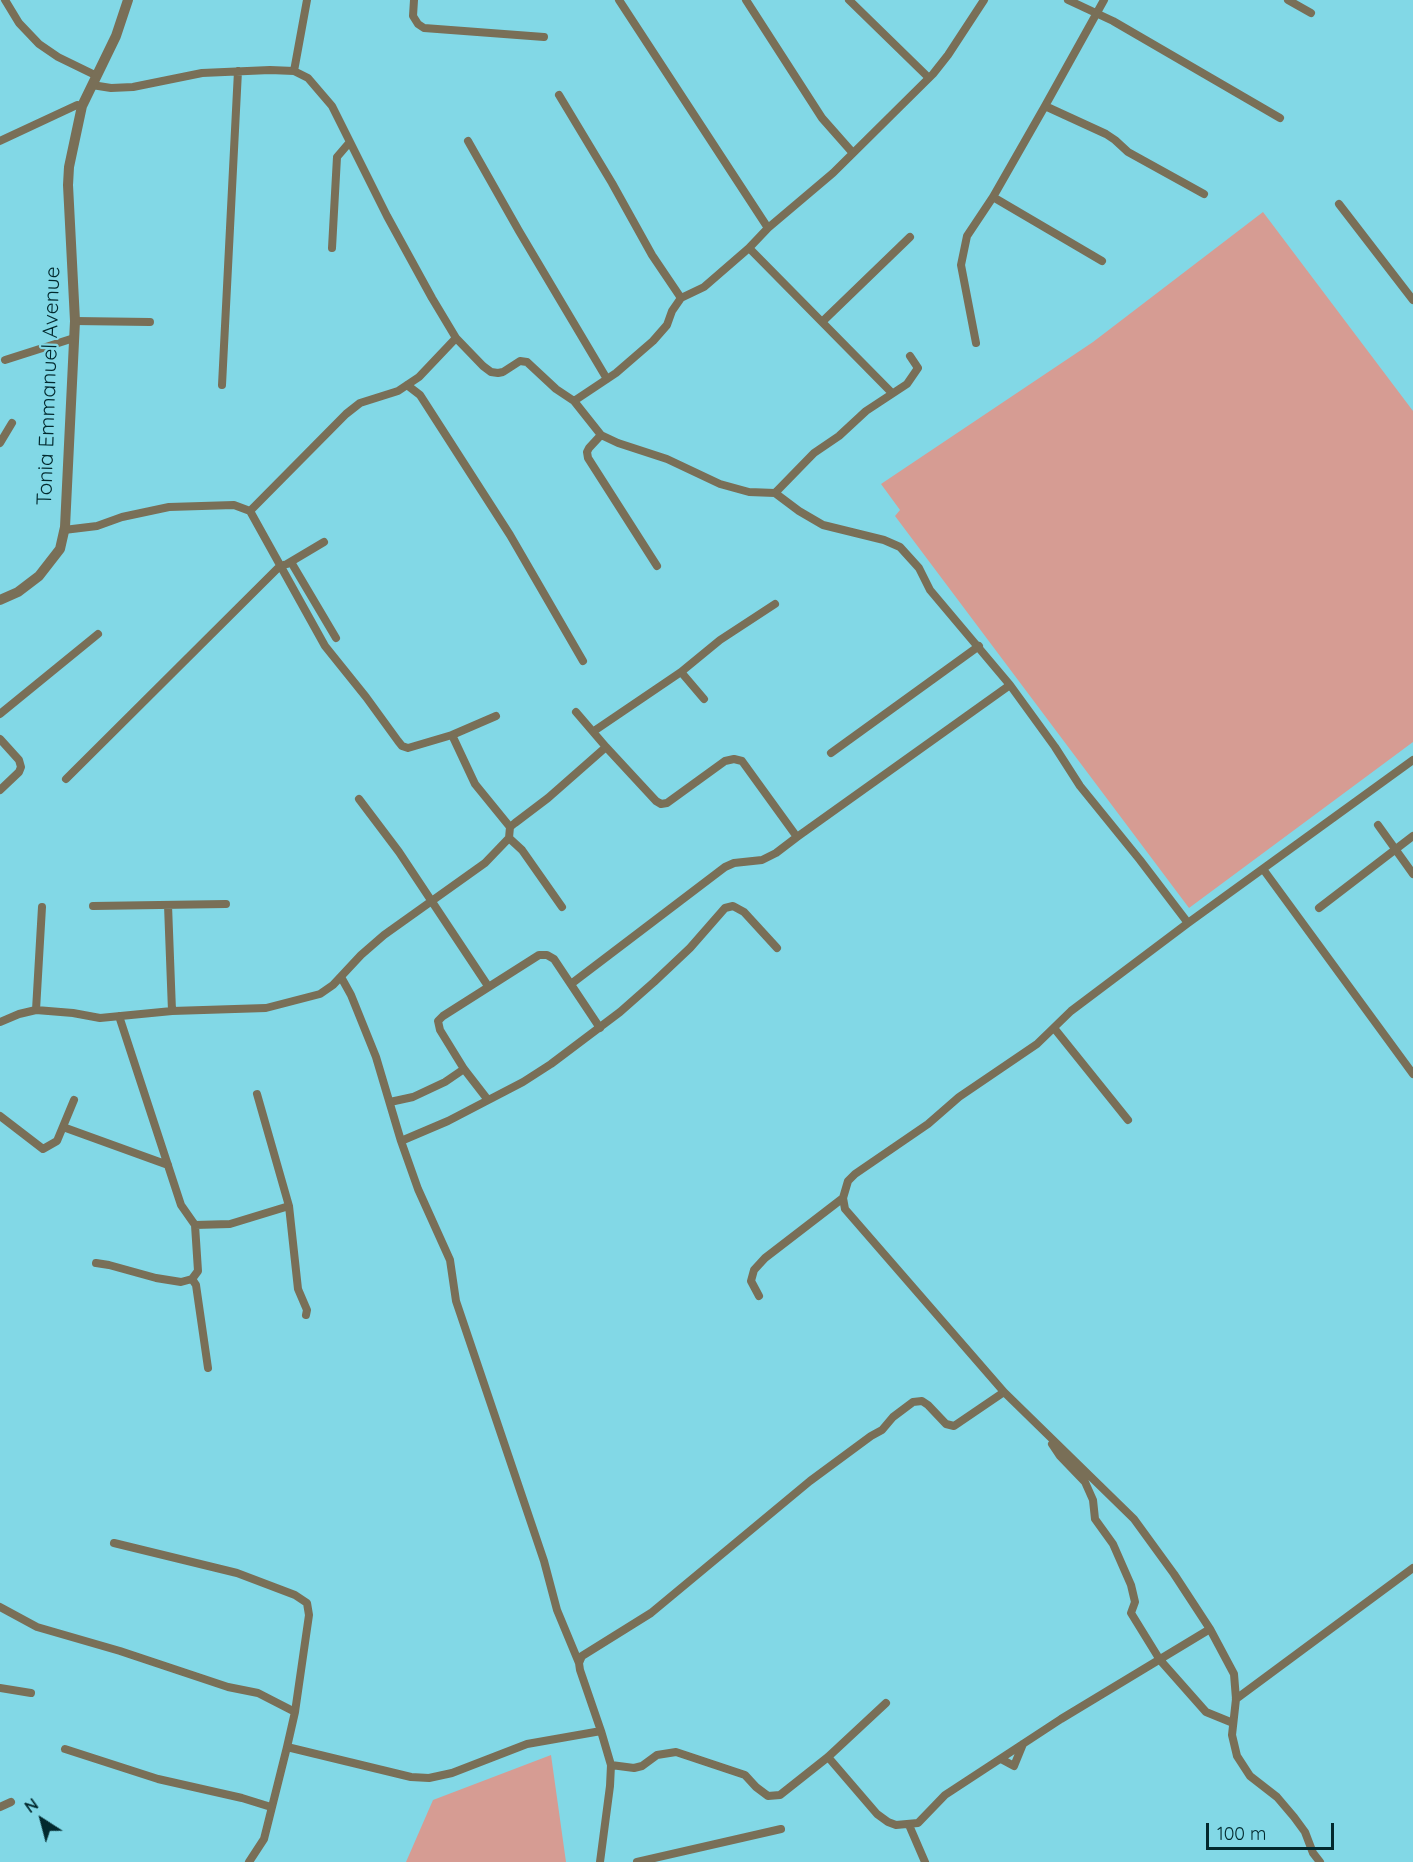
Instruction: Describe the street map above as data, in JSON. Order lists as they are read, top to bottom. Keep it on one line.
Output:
{"streets":{"street":["Tonia Emmanuel Avenue"]},"scale_bar":"100 m","north":"top left"}
